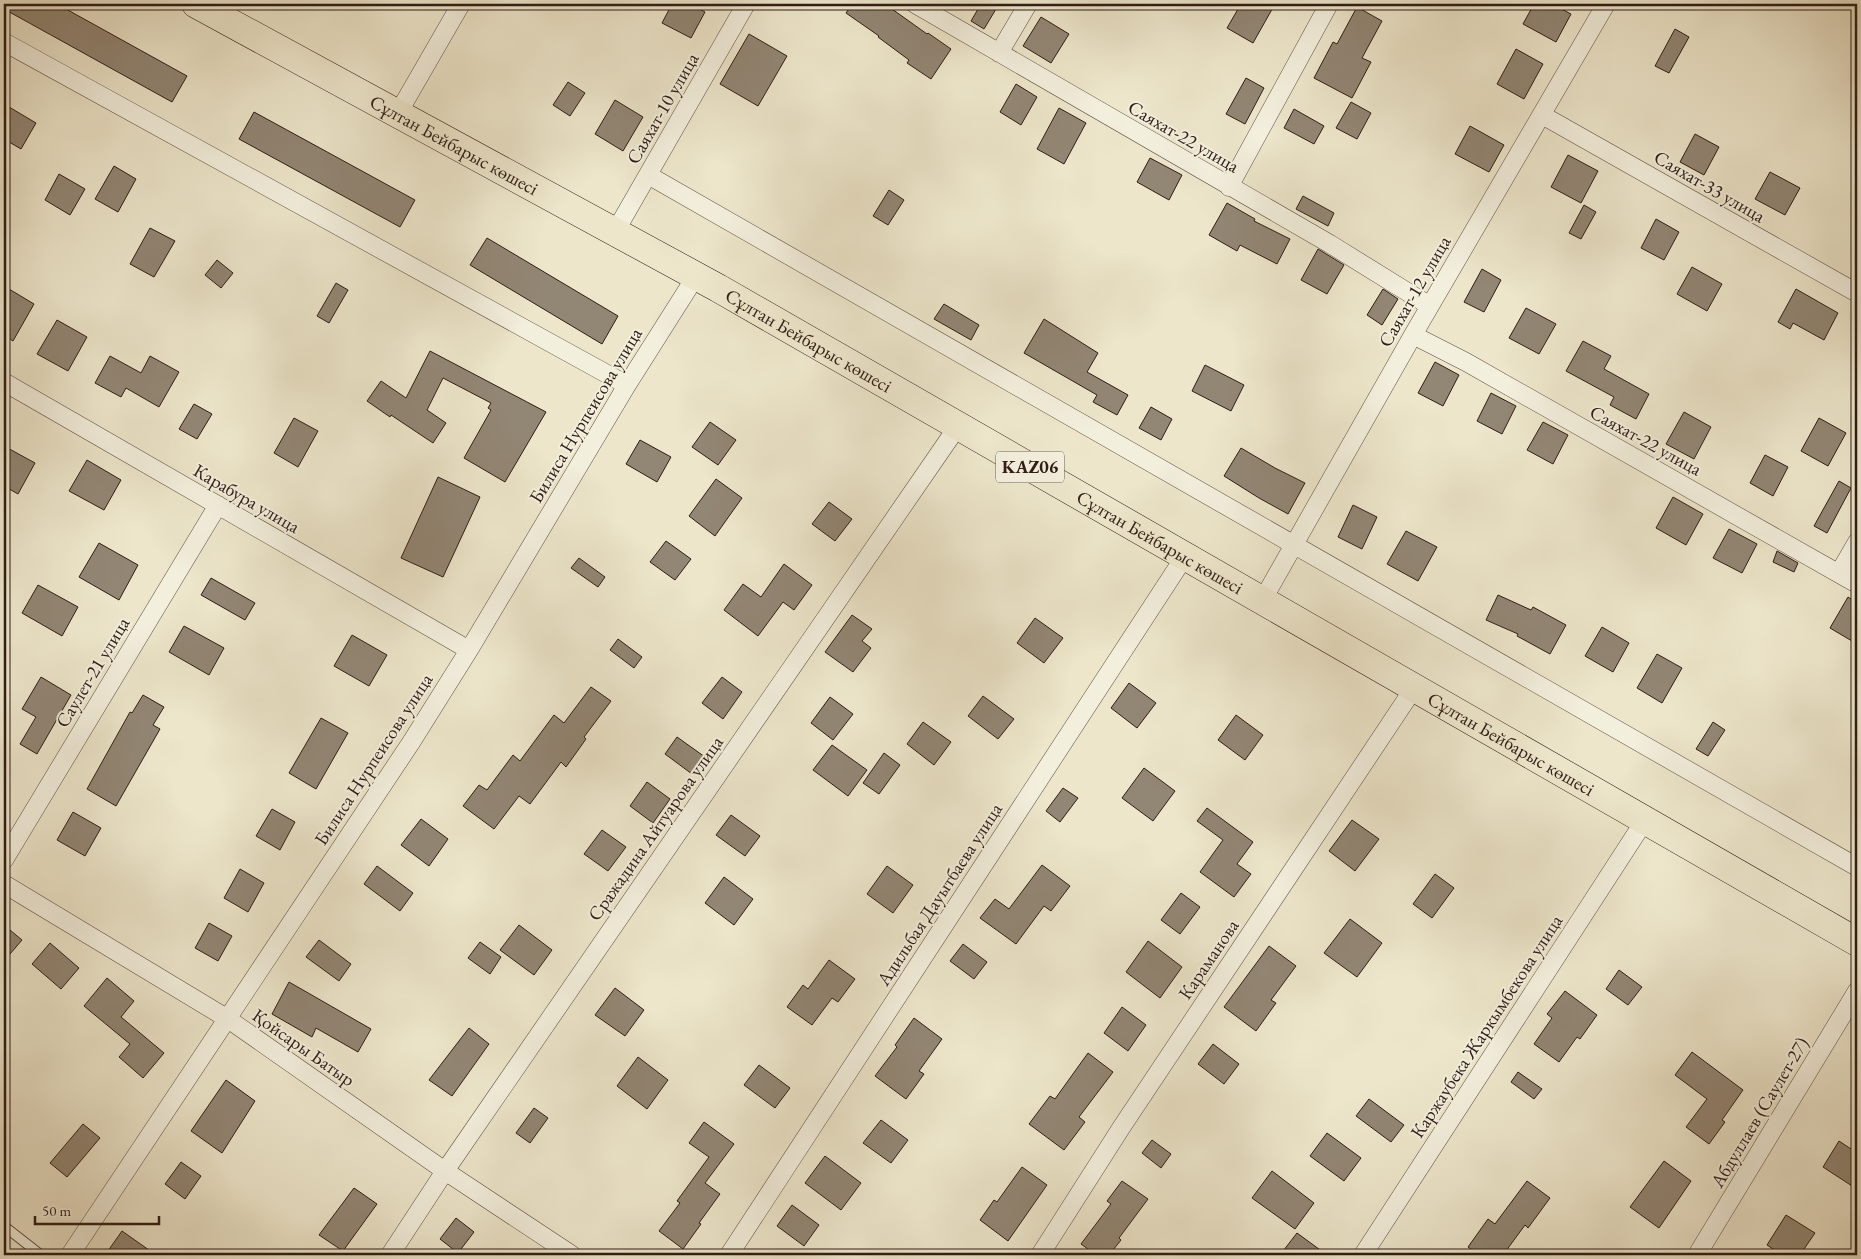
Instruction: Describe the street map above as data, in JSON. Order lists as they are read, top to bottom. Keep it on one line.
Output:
{"streets":{"main road":["Сұлтан Бейбарыс көшесі","KAZ06"],"street":["Саяхат-10 улица","Саяхат-22 улица","Саяхат-33 улица","Саяхат-12 улица","Билиса Нурпеисова улица","Карабура улица","Саулет-21 улица","Сражадина Айтуарова улица","Адильбая Дауытбаева улица","Караманова","Каржаубека Жаркымбекова улица","Қойсары Батыр","Абдуллаев (Саулет-27)"]},"crossings":[["Саяхат-10 улица","Сұлтан Бейбарыс көшесі"],["Саяхат-22 улица","Саяхат-12 улица"],["Сұлтан Бейбарыс көшесі","Саяхат-12 улица"],["Сұлтан Бейбарыс көшесі","Билиса Нурпеисова улица"],["Сұлтан Бейбарыс көшесі","Сражадина Айтуарова улица"],["Сұлтан Бейбарыс көшесі","Адильбая Дауытбаева улица"],["Сұлтан Бейбарыс көшесі","Караманова"],["Сұлтан Бейбарыс көшесі","Каржаубека Жаркымбекова улица"],["Саяхат-33 улица","Саяхат-12 улица"],["Билиса Нурпеисова улица","Карабура улица"],["Билиса Нурпеисова улица","Қойсары Батыр"],["Карабура улица","Саулет-21 улица"],["Сражадина Айтуарова улица","Қойсары Батыр"]],"scale_bar":"50 m"}
